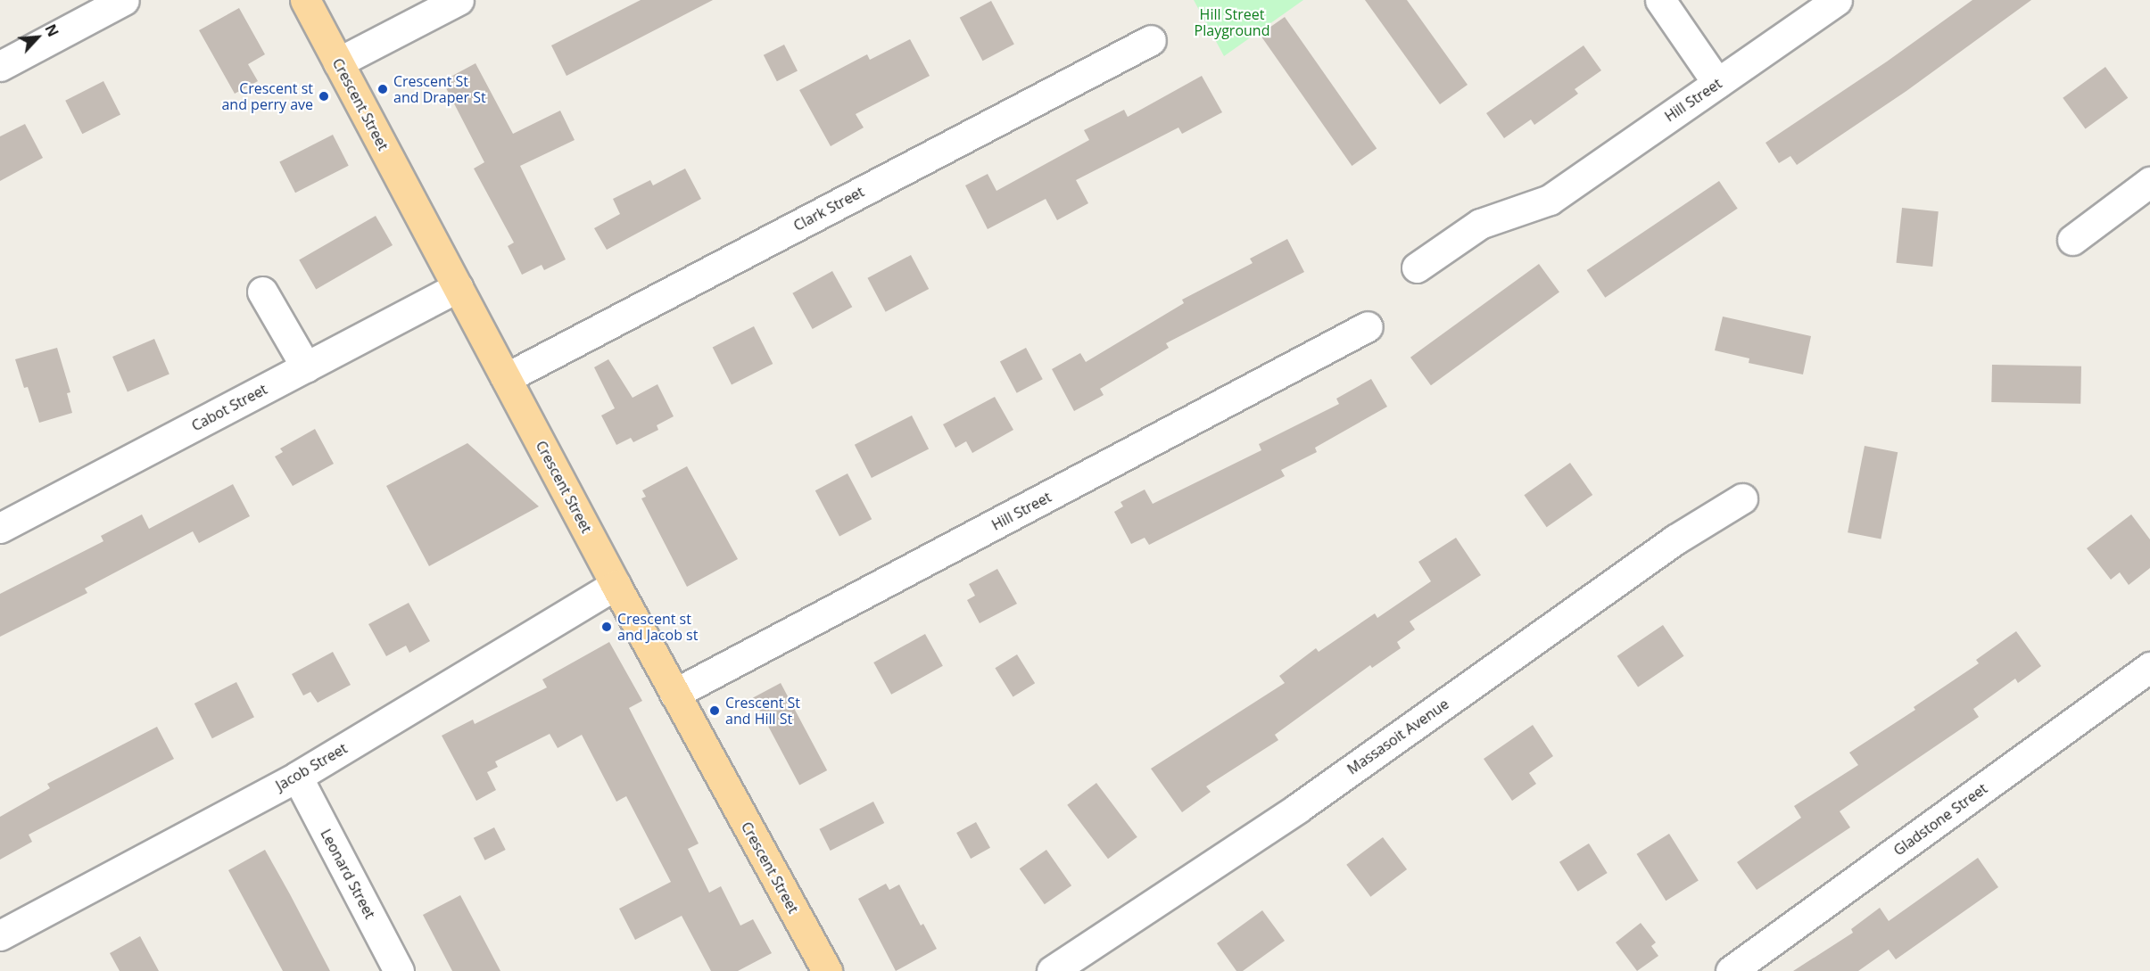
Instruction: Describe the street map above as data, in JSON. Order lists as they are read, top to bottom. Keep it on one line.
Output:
{"streets":{"main road":["Crescent Street"],"street":["Hill Street","Clark Street","Cabot Street","Massasoit Avenue","Jacob Street","Gladstone Street","Leonard Street"]},"crossings":[["Hill Street","Crescent Street"],["Crescent Street","Clark Street"],["Crescent Street","Cabot Street"],["Crescent Street","Jacob Street"],["Jacob Street","Leonard Street"]],"parks":["Hill Street Playground"],"places":["Crescent St and Draper St","Crescent st and perry ave","Crescent st and Jacob st","Crescent St and Hill St"],"north":"top right"}
